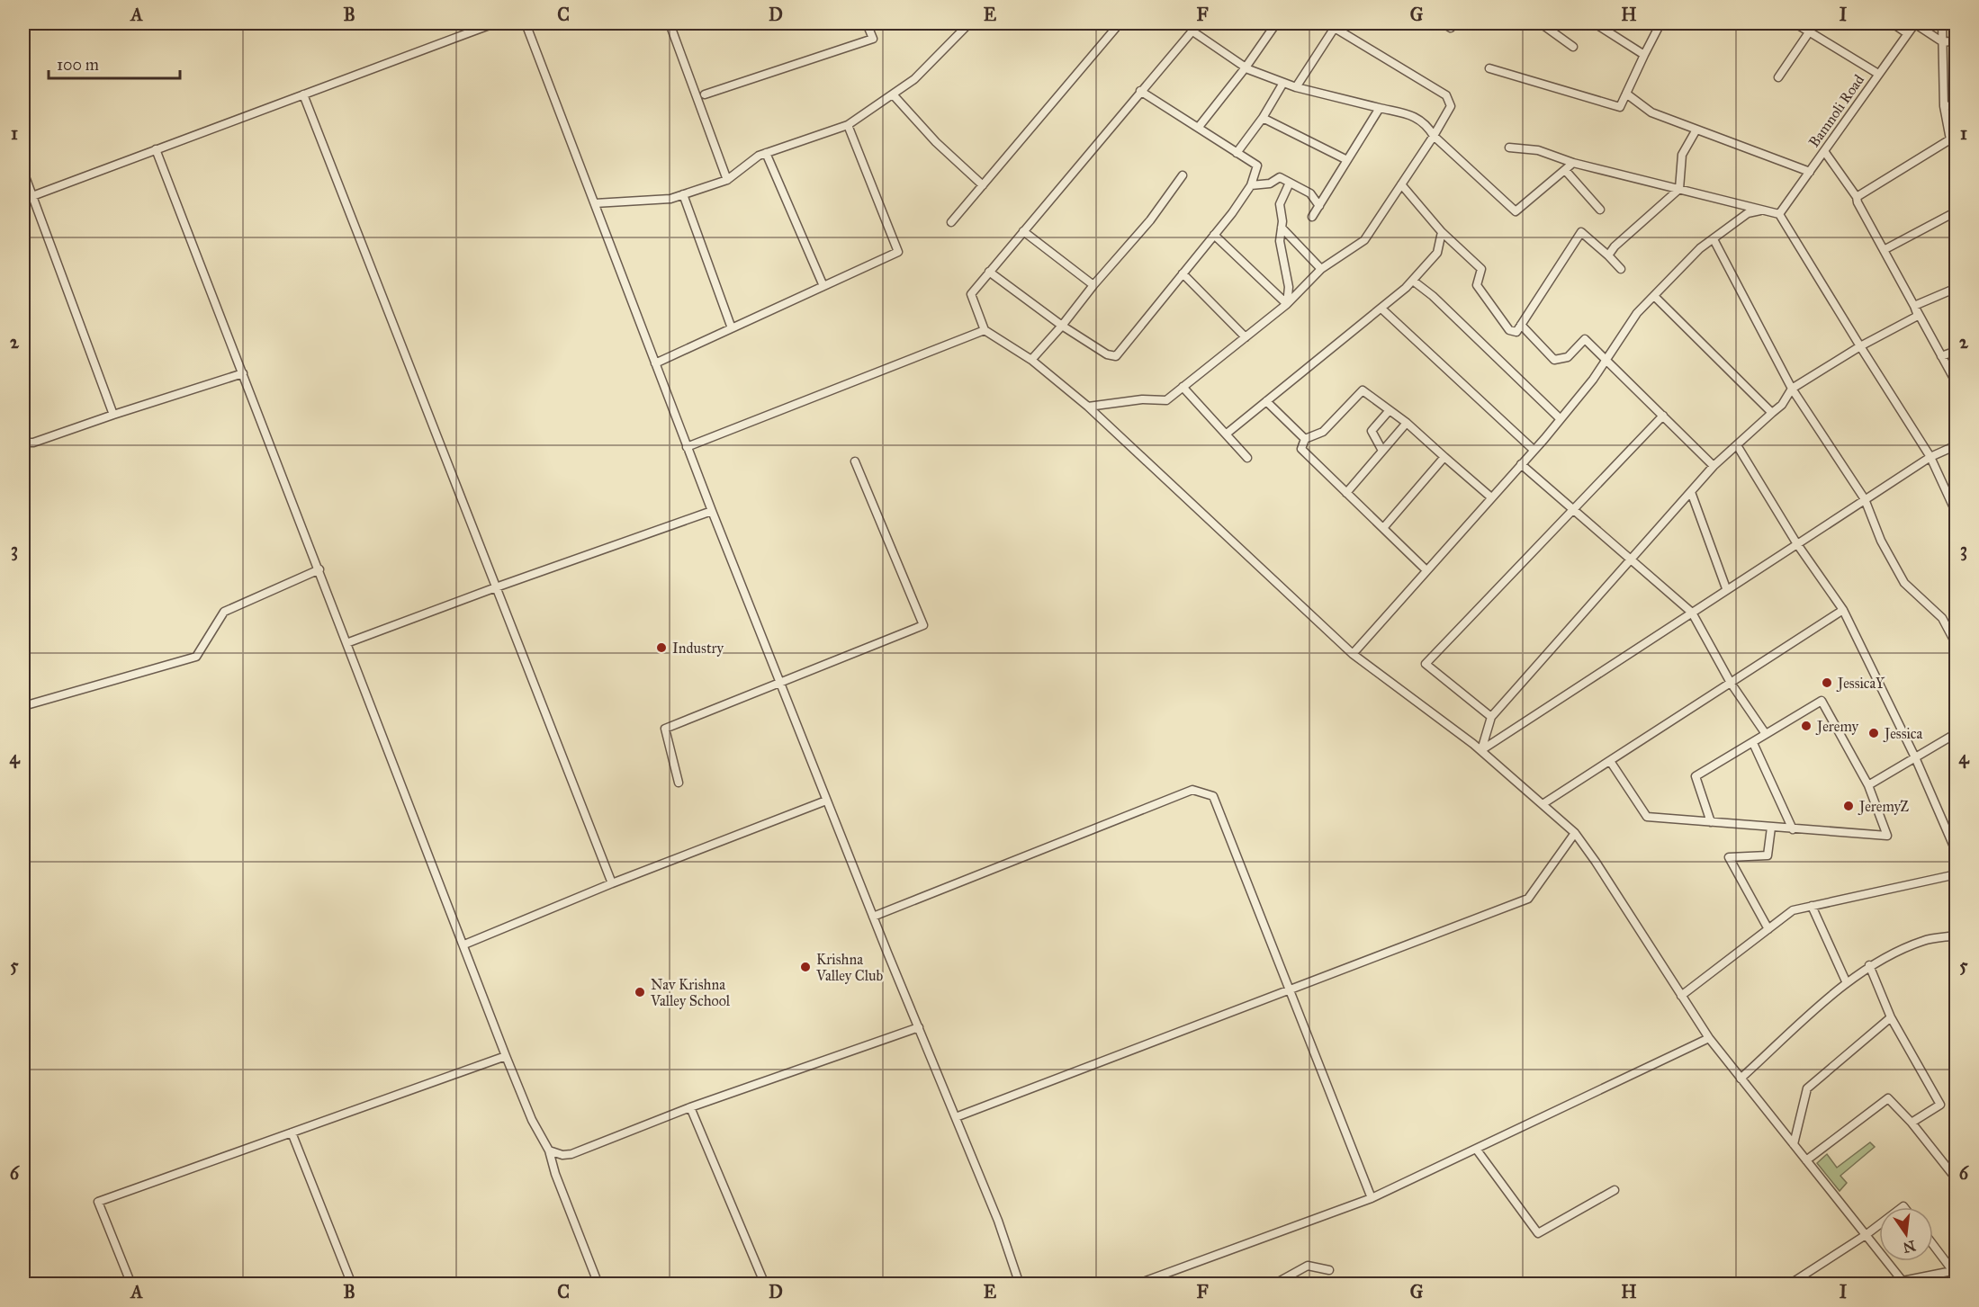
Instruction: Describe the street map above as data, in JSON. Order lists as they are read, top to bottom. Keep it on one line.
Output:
{"streets":{"street":["Bamnoli Road"]},"places":["Industry","JessicaY","Jeremy","Jessica","JeremyZ","Krishna Valley Club","Nav Krishna Valley School"],"scale_bar":"100 m","north":"bottom","grid":{"columns":["A","B","C","D","E","F","G","H","I"],"rows":["1","2","3","4","5","6"]}}
